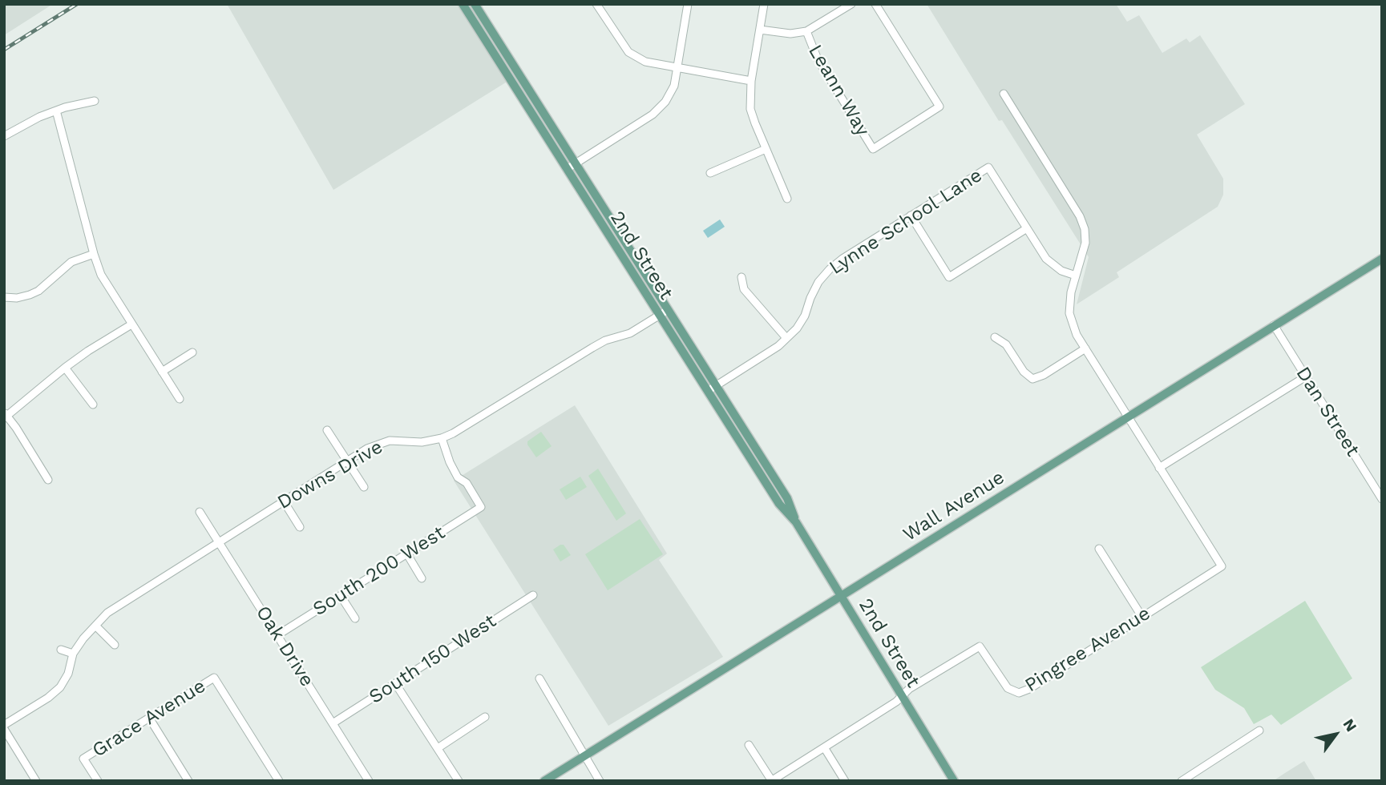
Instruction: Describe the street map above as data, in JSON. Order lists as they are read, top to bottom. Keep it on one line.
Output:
{"streets":{"main road":["2nd Street","Wall Avenue"],"street":["Leann Way","Lynne School Lane","Dan Street","Downs Drive","South 200 West","Oak Drive","Pingree Avenue","South 150 West","Grace Avenue"]},"crossings":[["Lynne School Lane","2nd Street"],["2nd Street","Downs Drive"],["2nd Street","Wall Avenue"],["2nd Street","Pingree Avenue"],["Dan Street","Wall Avenue"],["Downs Drive","South 200 West"],["Downs Drive","Oak Drive"],["South 200 West","Oak Drive"],["Oak Drive","South 150 West"]],"north":"top right"}
